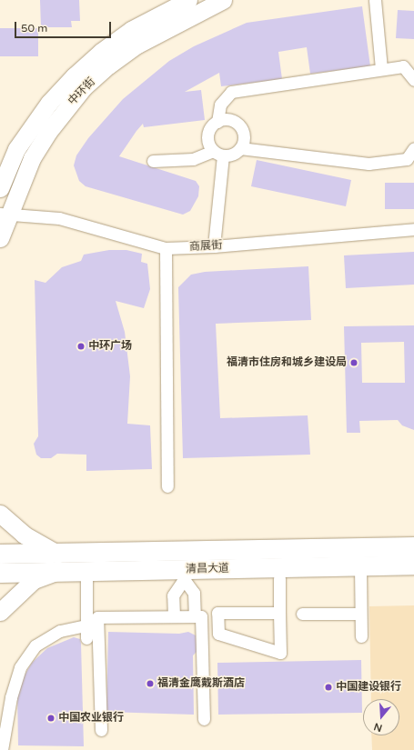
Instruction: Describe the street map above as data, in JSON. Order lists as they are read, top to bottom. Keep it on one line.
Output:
{"streets":{"main road":["清昌大道"],"street":["中环街","商展街"]},"crossings":[["中环街","商展街"]],"places":["中环广场","福清市住房和城乡建设局","福清金鹰戴斯酒店","中国建设银行","中国农业银行"],"scale_bar":"50 m","north":"bottom"}
